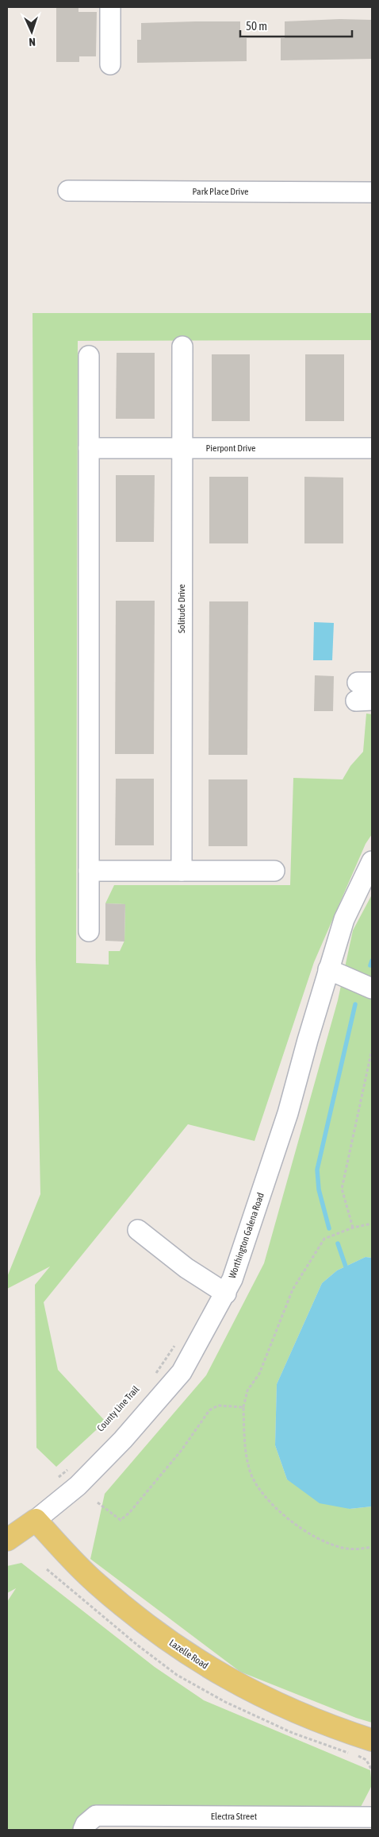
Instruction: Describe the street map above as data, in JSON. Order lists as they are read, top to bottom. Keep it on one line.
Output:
{"streets":{"main road":["Worthington Galena Road","Lazelle Road"],"street":["Park Place Drive","Pierpont Drive","Solitude Drive","Electra Street"]},"crossings":[["Pierpont Drive","Solitude Drive"],["Worthington Galena Road","Lazelle Road"]],"scale_bar":"50 m","north":"bottom"}
